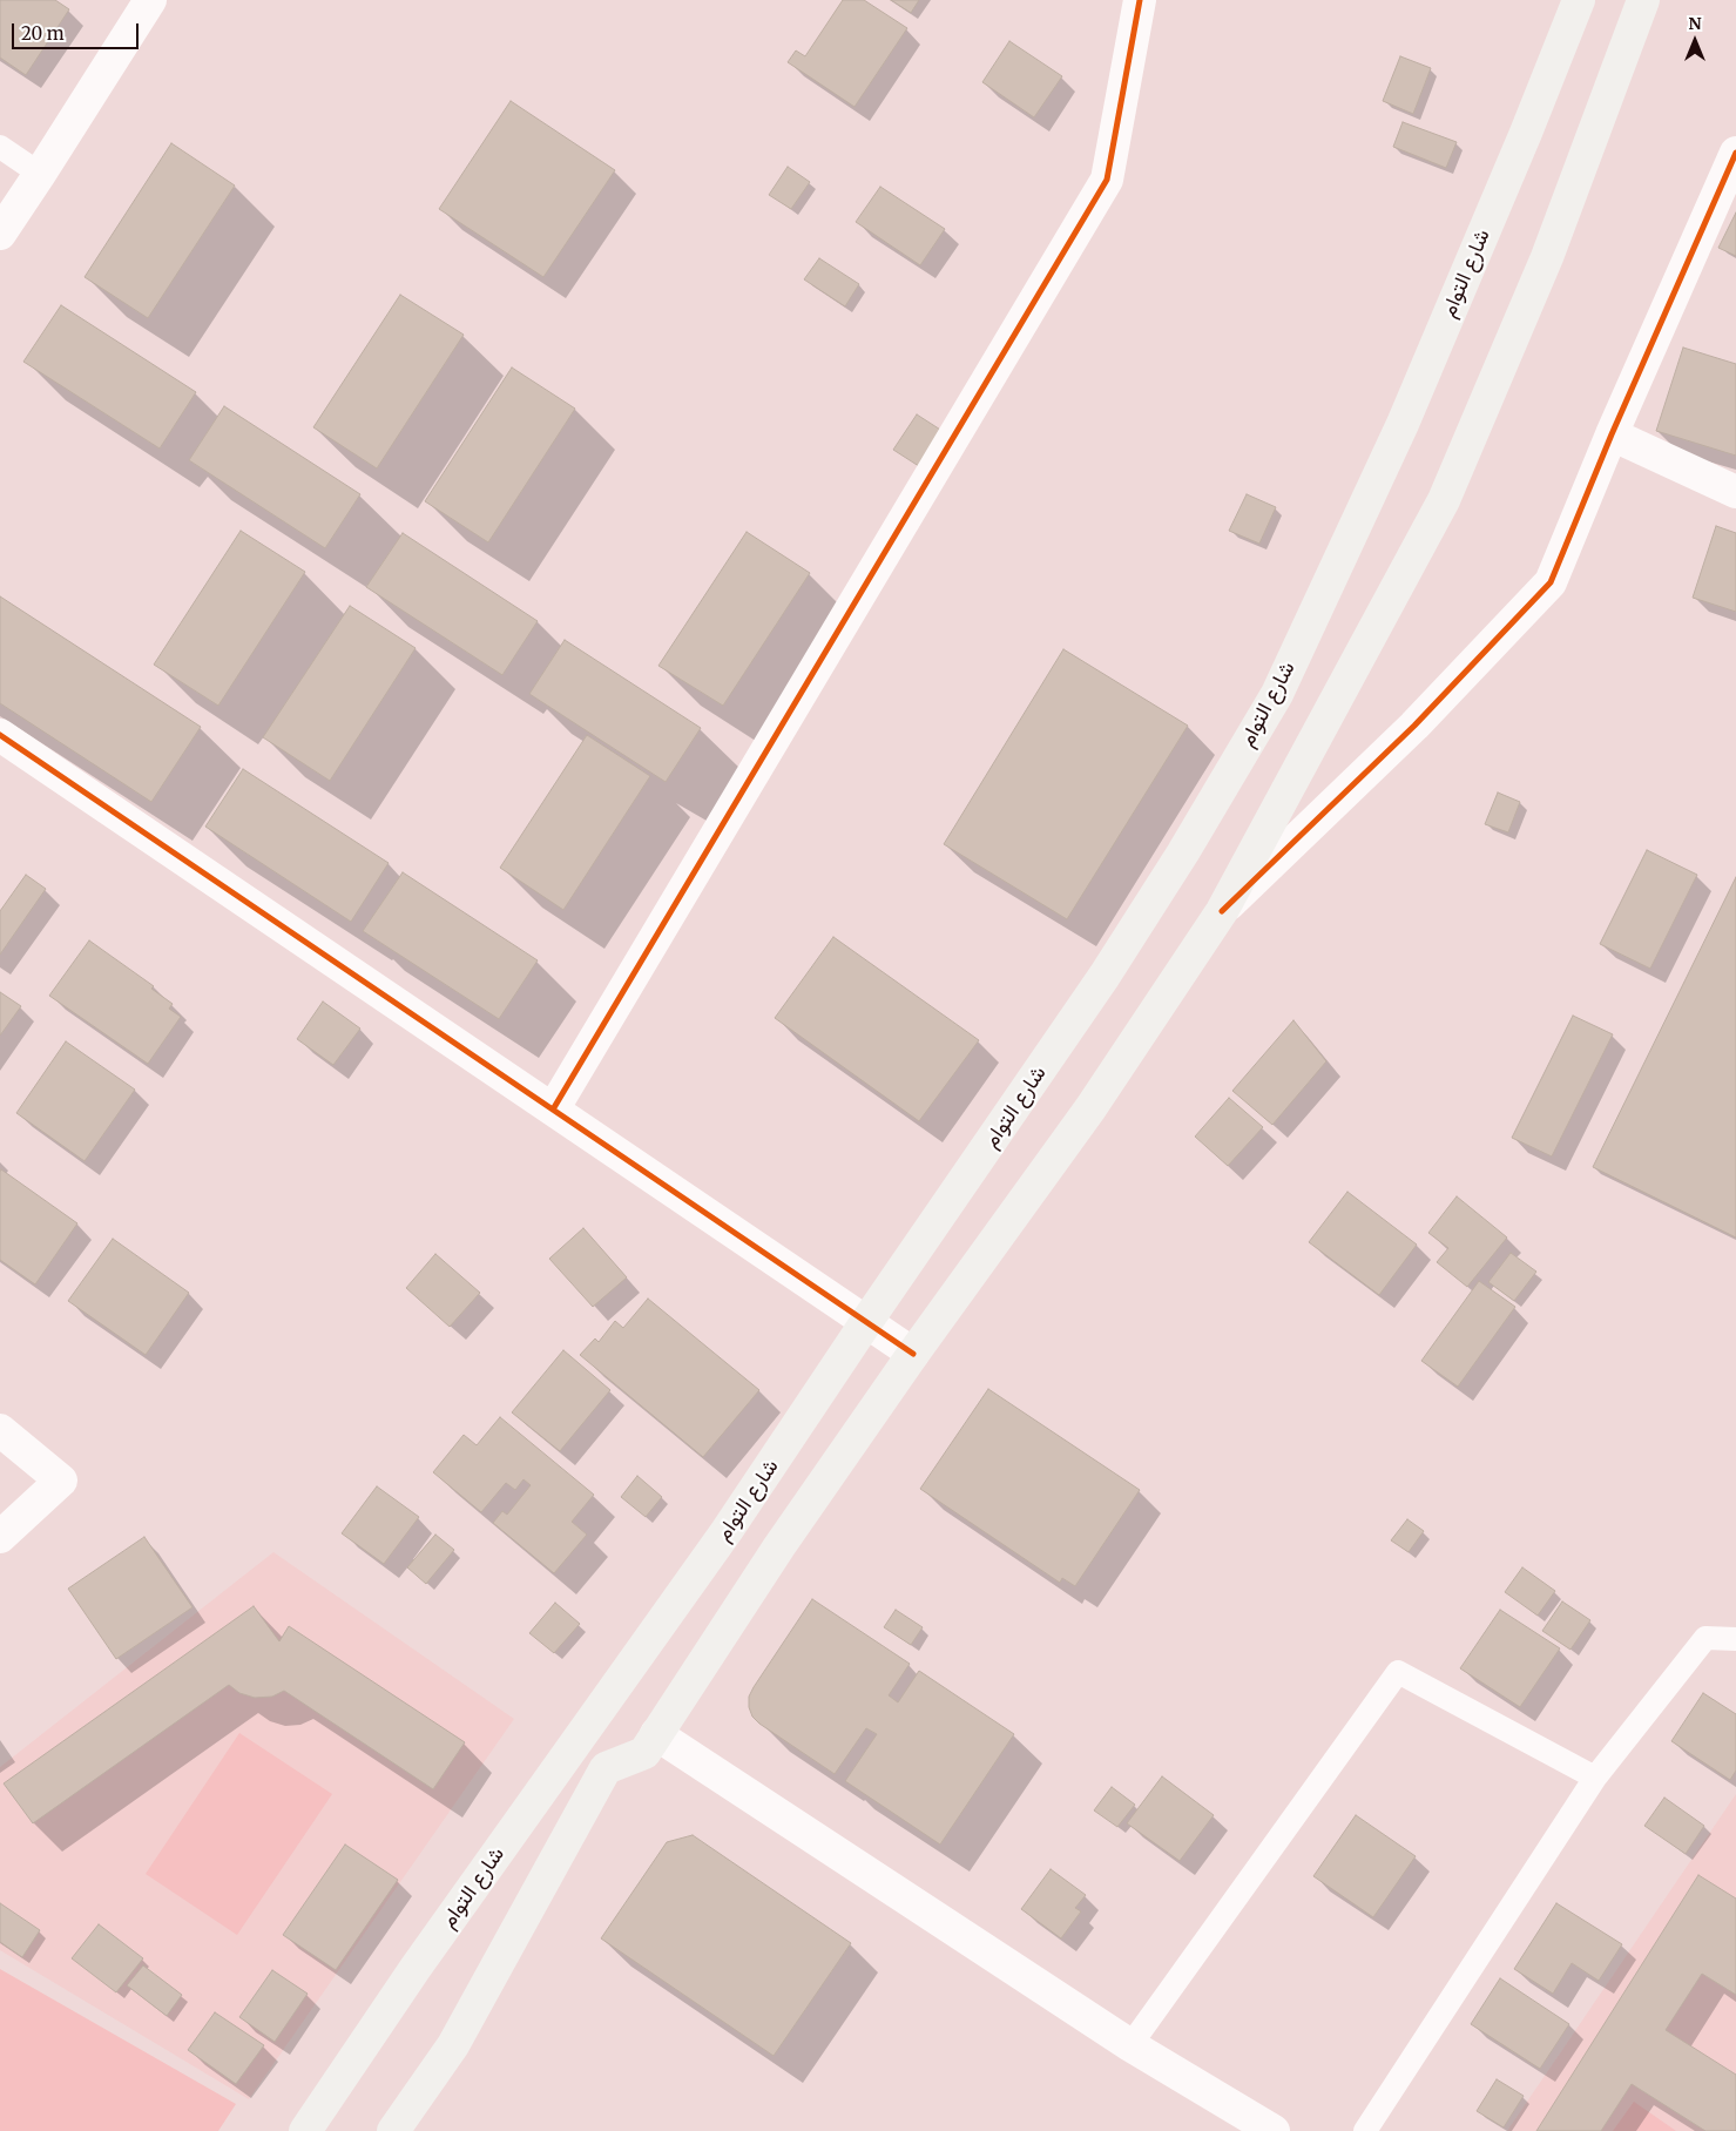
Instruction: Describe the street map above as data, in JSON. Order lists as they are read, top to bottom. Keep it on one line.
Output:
{"streets":{"main road":["شارع التوام"]},"scale_bar":"20 m","north":"top"}
